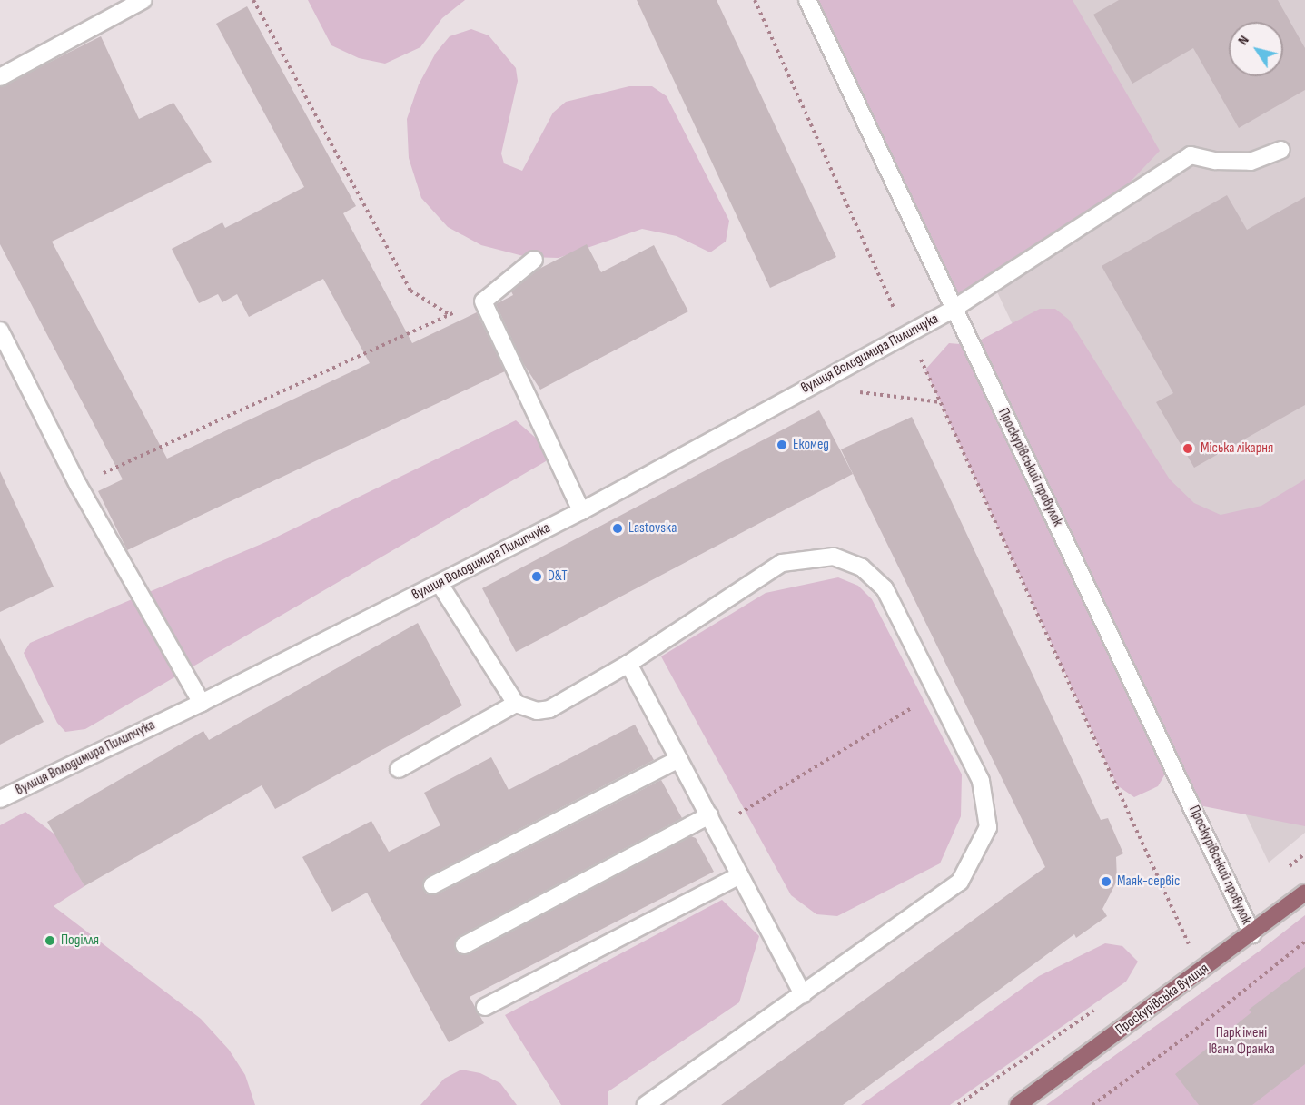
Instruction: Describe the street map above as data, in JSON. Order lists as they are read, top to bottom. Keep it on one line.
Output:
{"streets":{"main road":["Проскурівська вулиця"],"street":["вулиця Володимира Пилипчука","Проскурівський провулок"]},"crossings":[["вулиця Володимира Пилипчука","Проскурівський провулок"],["Проскурівський провулок","Проскурівська вулиця"]],"parks":["Парк імені Івана Франка"],"places":["Екомед","Міська лікарня","Lastovska","D&T","Маяк-сервіс","Поділля"],"north":"top left"}
